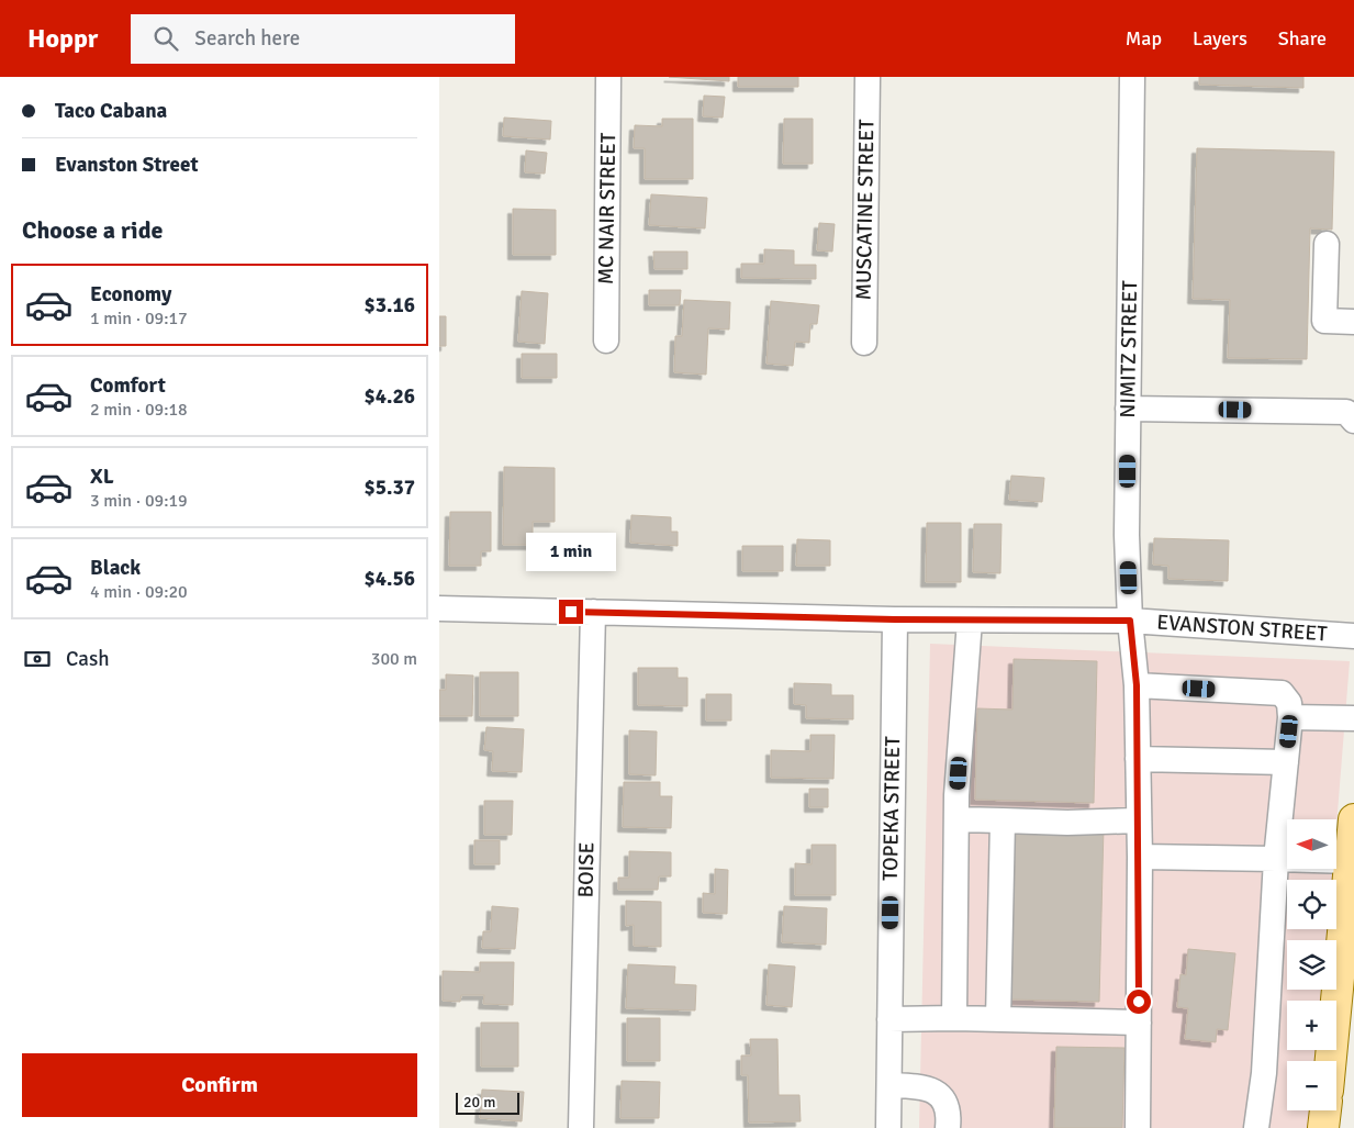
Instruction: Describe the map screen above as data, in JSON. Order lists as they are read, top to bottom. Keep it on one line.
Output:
{"streets":{"street":["MC NAIR STREET","MUSCATINE STREET","NIMITZ STREET","EVANSTON STREET","TOPEKA STREET","BOISE"]},"crossings":[["NIMITZ STREET","EVANSTON STREET"],["EVANSTON STREET","TOPEKA STREET"],["EVANSTON STREET","BOISE"]],"scale_bar":"20 m","north":"left","page":{"header":"Hoppr","search":"Search here","nav":["Map","Layers","Share"],"banner":["Taco Cabana","Evanston Street"],"heading":"Choose a ride","list":[{"name":"Economy","note":"1 min · 09:17","value":"$3.16"},{"name":"Comfort","note":"2 min · 09:18","value":"$4.26"},{"name":"XL","note":"3 min · 09:19","value":"$5.37"},{"name":"Black","note":"4 min · 09:20","value":"$4.56"}],"bubble":"1 min","pay":["Cash","300 m"],"map_buttons":["+","−"],"buttons":"Confirm","scale":"20 m"}}
